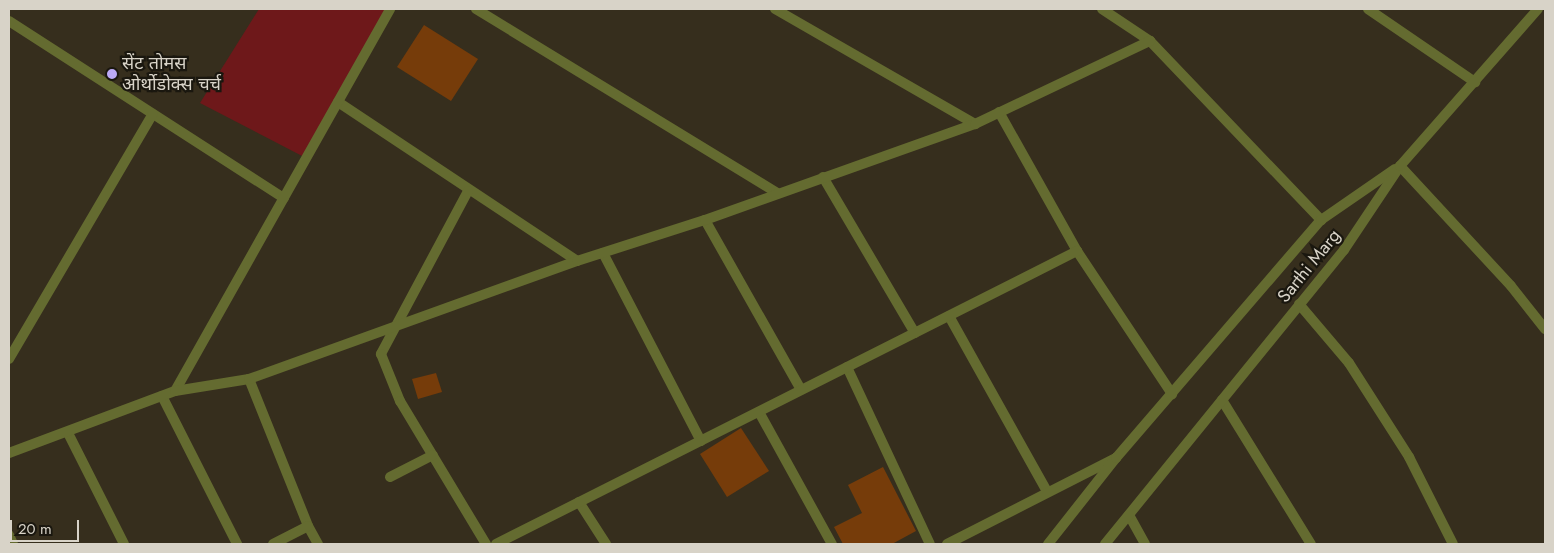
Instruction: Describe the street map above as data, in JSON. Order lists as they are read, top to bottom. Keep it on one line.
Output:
{"streets":{"street":["Sarthi Marg"]},"places":["सेंट तोमस ओर्थोडोक्स चर्च"],"scale_bar":"20 m"}
